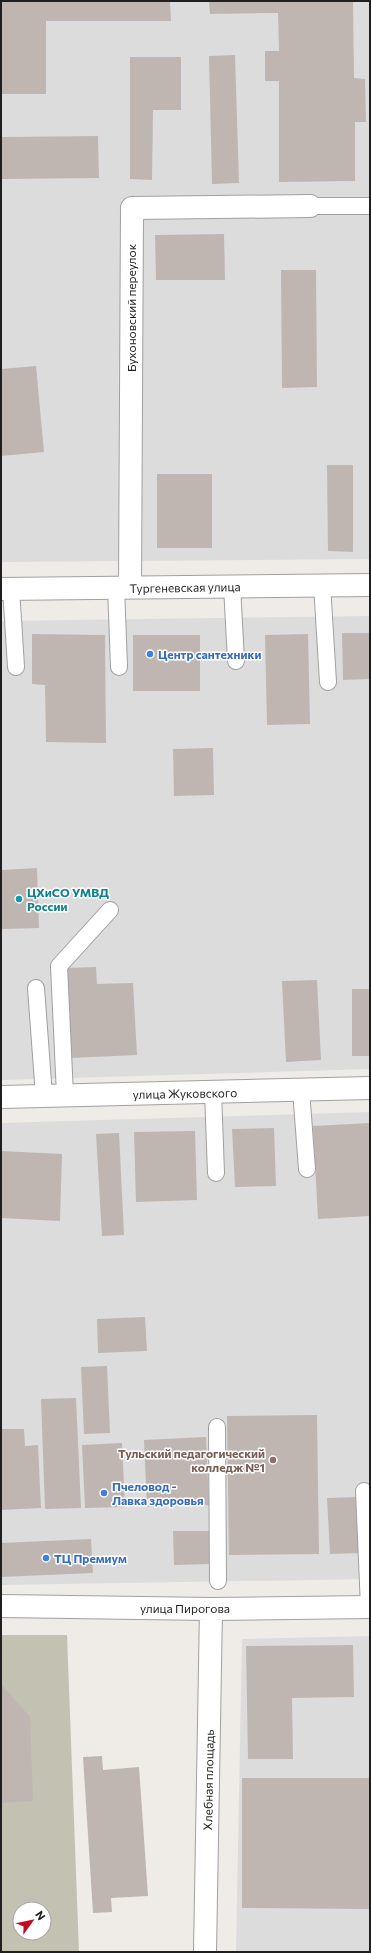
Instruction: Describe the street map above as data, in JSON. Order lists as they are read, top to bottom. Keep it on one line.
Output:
{"streets":{"street":["Бухоновский переулок","Тургеневская улица","улица Жуковского","улица Пирогова","Хлебная площадь"]},"crossings":[["Бухоновский переулок","Тургеневская улица"],["улица Пирогова","Хлебная площадь"]],"places":["Центр сантехники","ЦХиСО УМВД России","Тульский педагогический колледж №1","Пчеловод - Лавка здоровья","ТЦ Премиум"],"north":"top right"}
